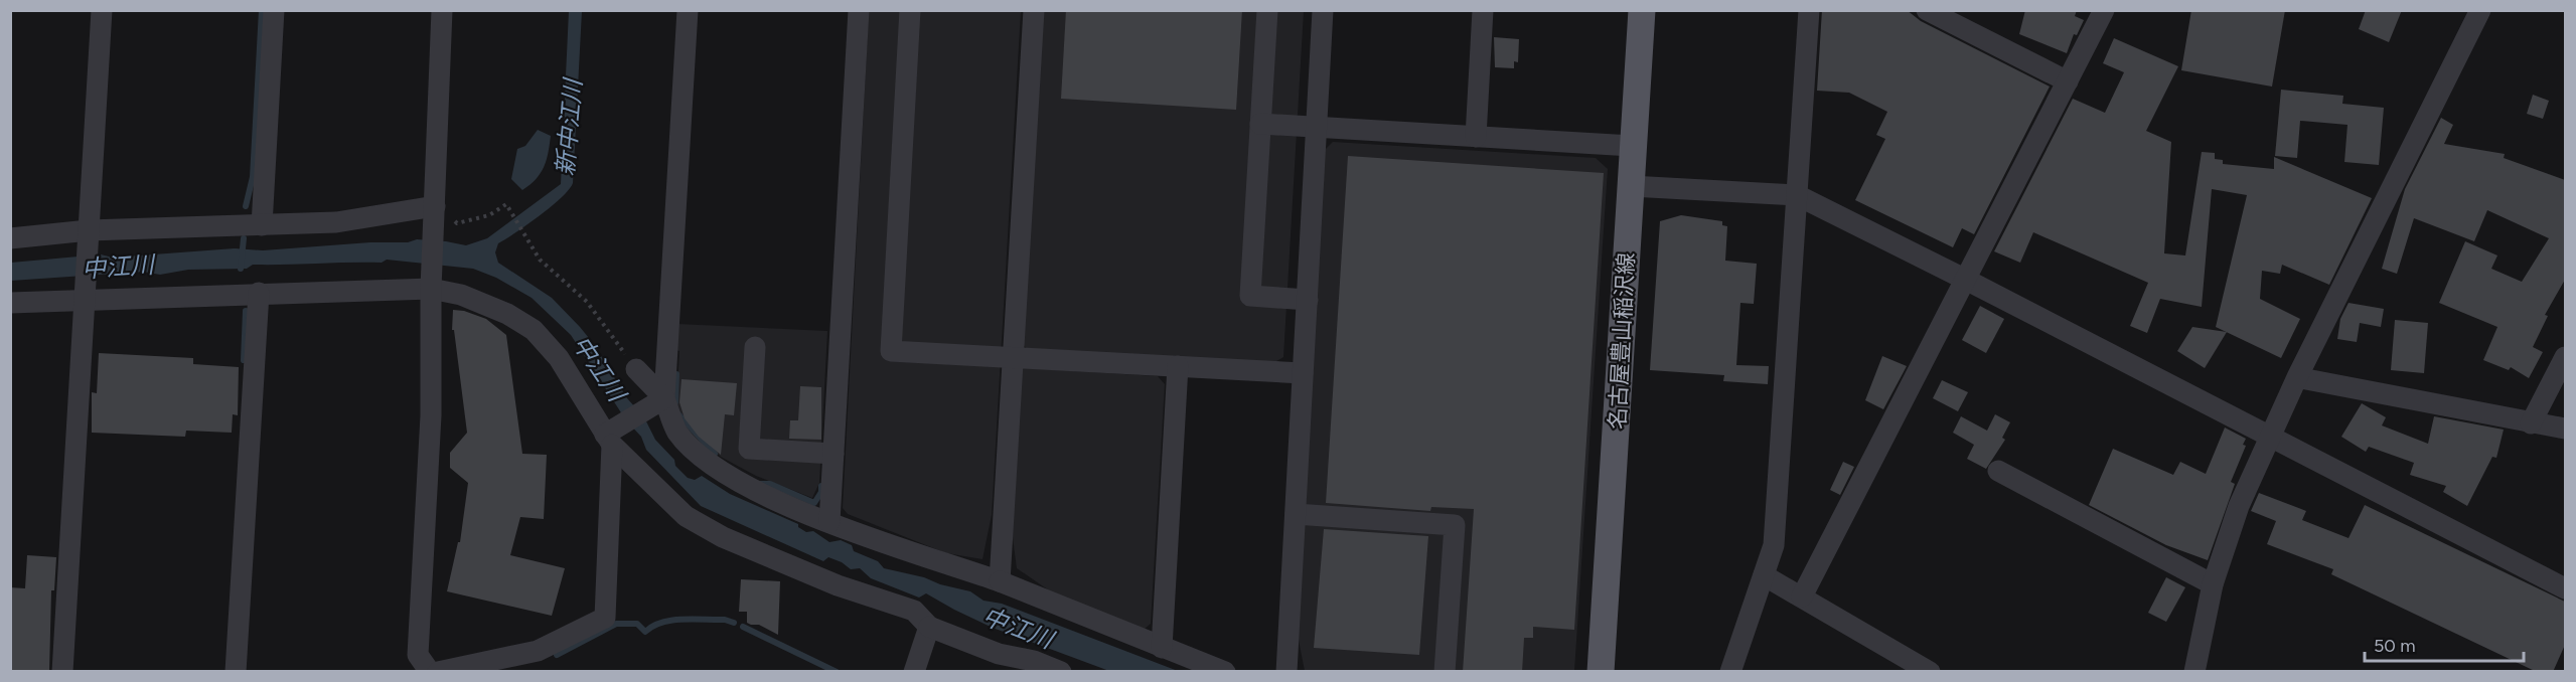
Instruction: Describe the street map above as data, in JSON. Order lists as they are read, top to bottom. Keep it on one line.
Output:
{"streets":{"main road":["名古屋豊山稲沢線"]},"water":["新中江川","中江川"],"scale_bar":"50 m"}
